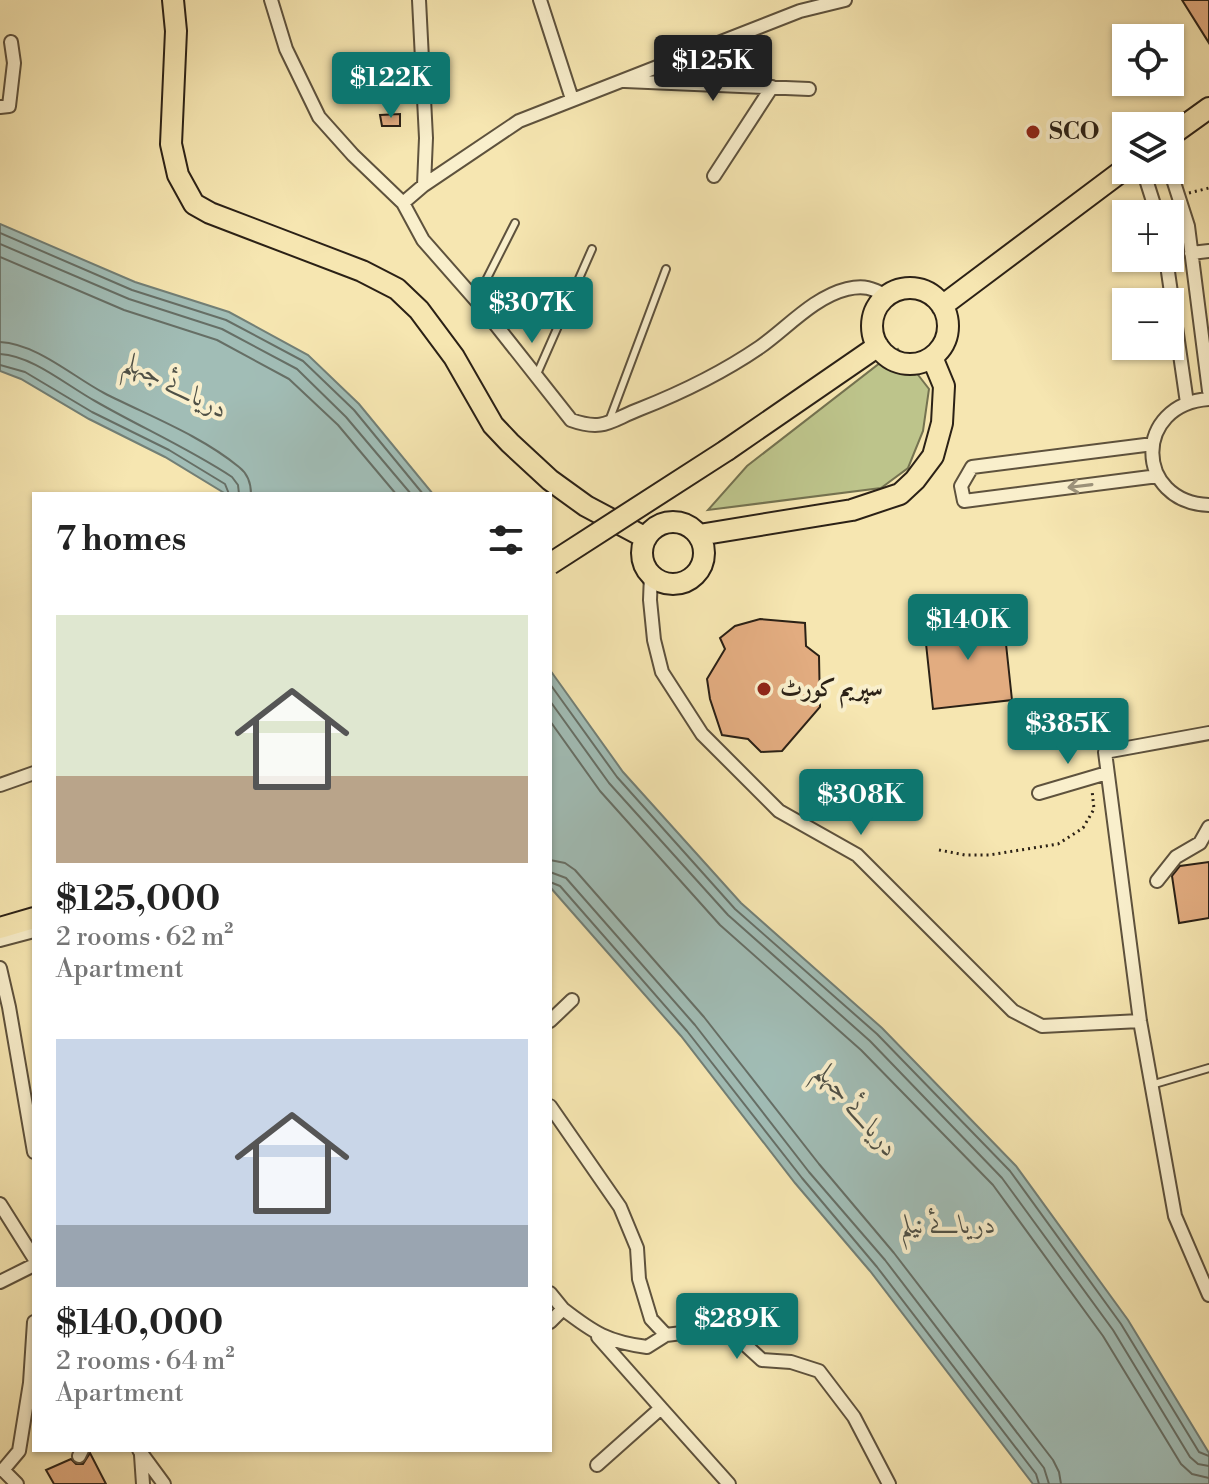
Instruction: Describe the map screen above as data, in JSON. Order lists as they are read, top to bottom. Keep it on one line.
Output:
{"water":["دریائے جہلم","دریائے نیلم"],"places":["SCO","سپریم کورٹ"],"page":{"map_buttons":["+","−"],"price":["$125K","$122K","$307K","$140K","$385K","$308K","$289K"],"heading":"7 homes","list":[{"name":"$125,000","note":"2 rooms · 62 m² · Apartment"},{"name":"$140,000","note":"2 rooms · 64 m² · Apartment"}]}}
